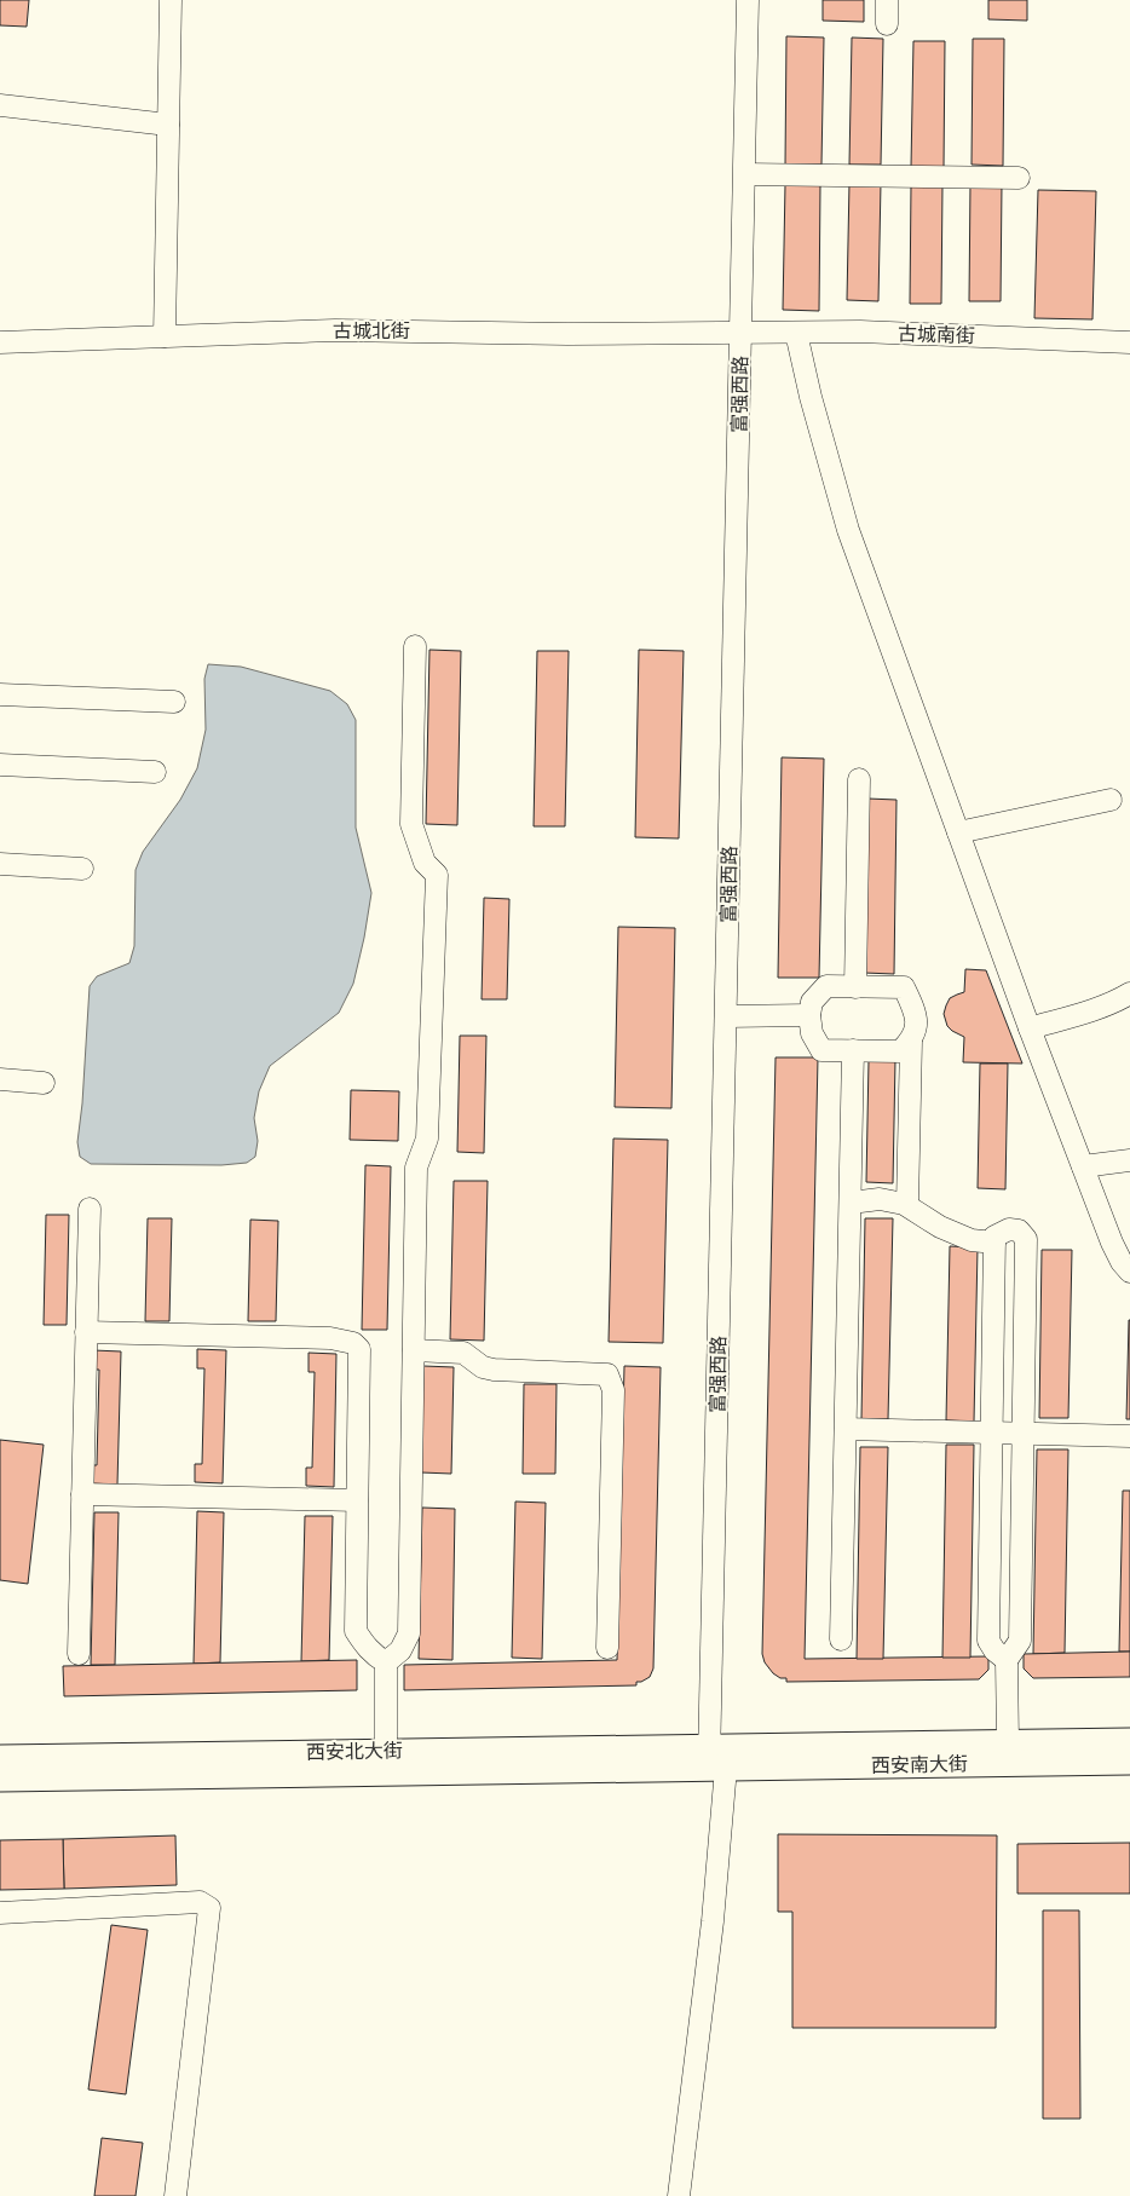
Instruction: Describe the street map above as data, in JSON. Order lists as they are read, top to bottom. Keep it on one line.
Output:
{"streets":{"main road":["西安北大街","西安南大街"],"street":["古城北街","古城南街","富强西路"]},"crossings":[["古城北街","古城南街"],["古城北街","富强西路"],["古城南街","富强西路"],["富强西路","西安北大街"],["富强西路","西安南大街"],["西安北大街","西安南大街"]]}
